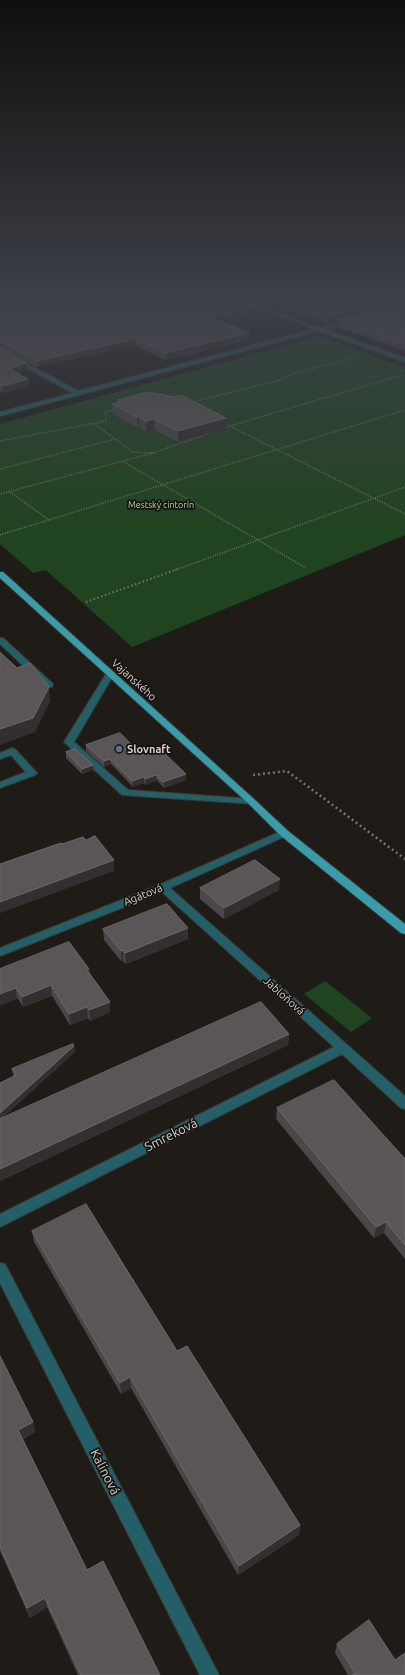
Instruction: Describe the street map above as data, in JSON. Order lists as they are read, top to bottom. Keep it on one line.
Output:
{"streets":{"main road":["Vajanského"],"street":["Agátová","Jabloňová","Smreková","Kalinová"]},"crossings":[["Vajanského","Agátová"],["Agátová","Jabloňová"],["Jabloňová","Smreková"]],"parks":["Mestský cintorín"],"places":["Slovnaft"]}
